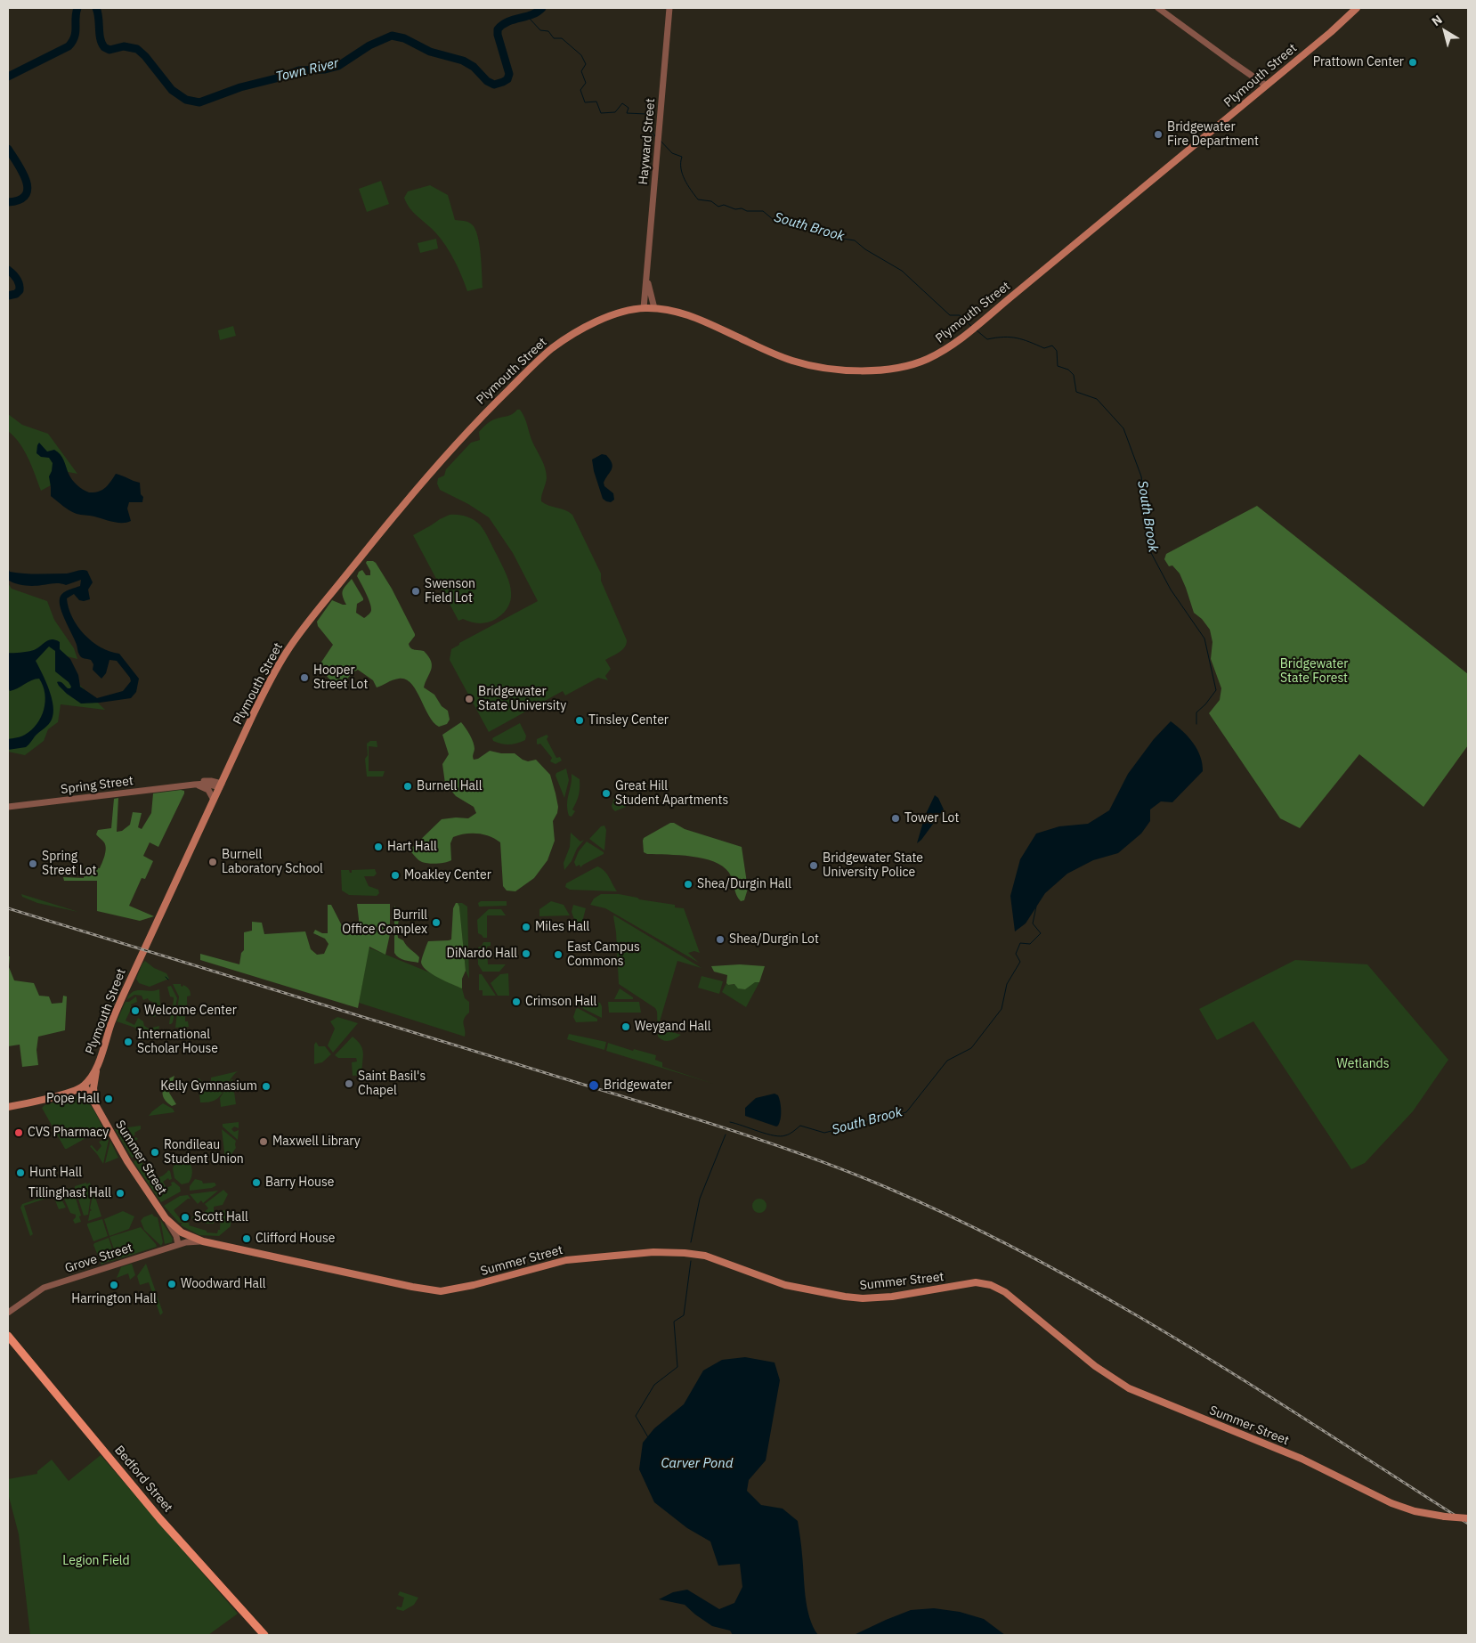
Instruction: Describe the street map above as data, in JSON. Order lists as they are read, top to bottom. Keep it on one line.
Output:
{"streets":{"main road":["Plymouth Street","Summer Street","Bedford Street"],"street":["Hayward Street","Spring Street","Grove Street"]},"crossings":[["Plymouth Street","Hayward Street"],["Plymouth Street","Spring Street"],["Plymouth Street","Summer Street"],["Summer Street","Grove Street"]],"water":["Town River","South Brook","Carver Pond"],"parks":["Bridgewater State Forest","Wetlands","Legion Field"],"places":["Prattown Center","Bridgewater Fire Department","Swenson Field Lot","Hooper Street Lot","Bridgewater State University","Tinsley Center","Burnell Hall","Great Hill Student Apartments","Tower Lot","Hart Hall","Burnell Laboratory School","Spring Street Lot","Bridgewater State University Police","Moakley Center","Shea/Durgin Hall","Burrill Office Complex","Miles Hall","Shea/Durgin Lot","DiNardo Hall","East Campus Commons","Crimson Hall","Welcome Center","Weygand Hall","International Scholar House","Saint Basil's Chapel","Bridgewater","Kelly Gymnasium","Pope Hall","CVS Pharmacy","Maxwell Library","Rondileau Student Union","Hunt Hall","Barry House","Tillinghast Hall","Scott Hall","Clifford House","Woodward Hall","Harrington Hall"],"north":"top left"}
